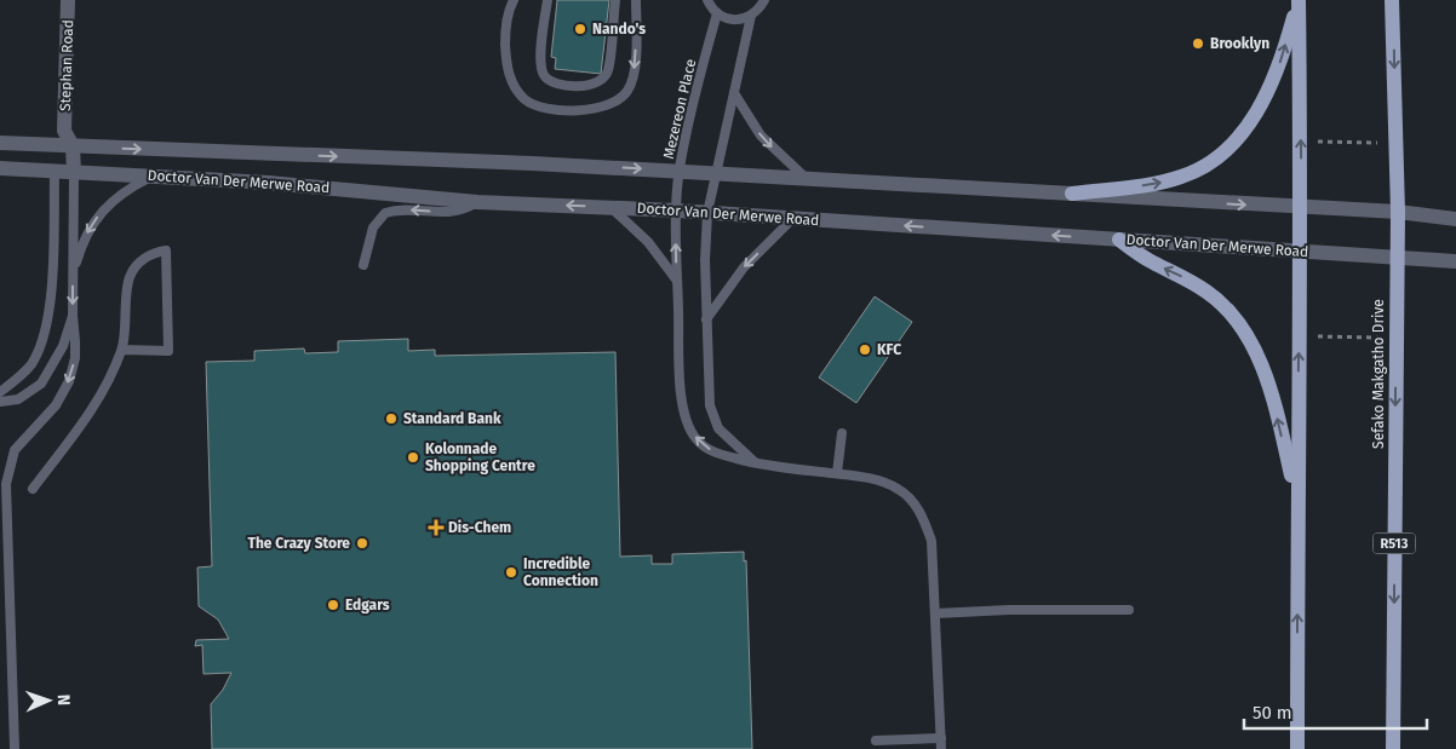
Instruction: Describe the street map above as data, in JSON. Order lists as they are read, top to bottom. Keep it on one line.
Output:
{"streets":{"main road":["Sefako Makgatho Drive","R513"],"street":["Stephan Road","Doctor Van Der Merwe Road"],"lane":["Mezereon Place"]},"crossings":[["Stephan Road","Doctor Van Der Merwe Road"],["Mezereon Place","Doctor Van Der Merwe Road"],["Doctor Van Der Merwe Road","Sefako Makgatho Drive"]],"places":{"other":["Nando's","Brooklyn","KFC","Standard Bank","Kolonnade Shopping Centre","The Crazy Store","Incredible Connection","Edgars"],"health":["Dis-Chem"]},"scale_bar":"50 m","north":"right"}
